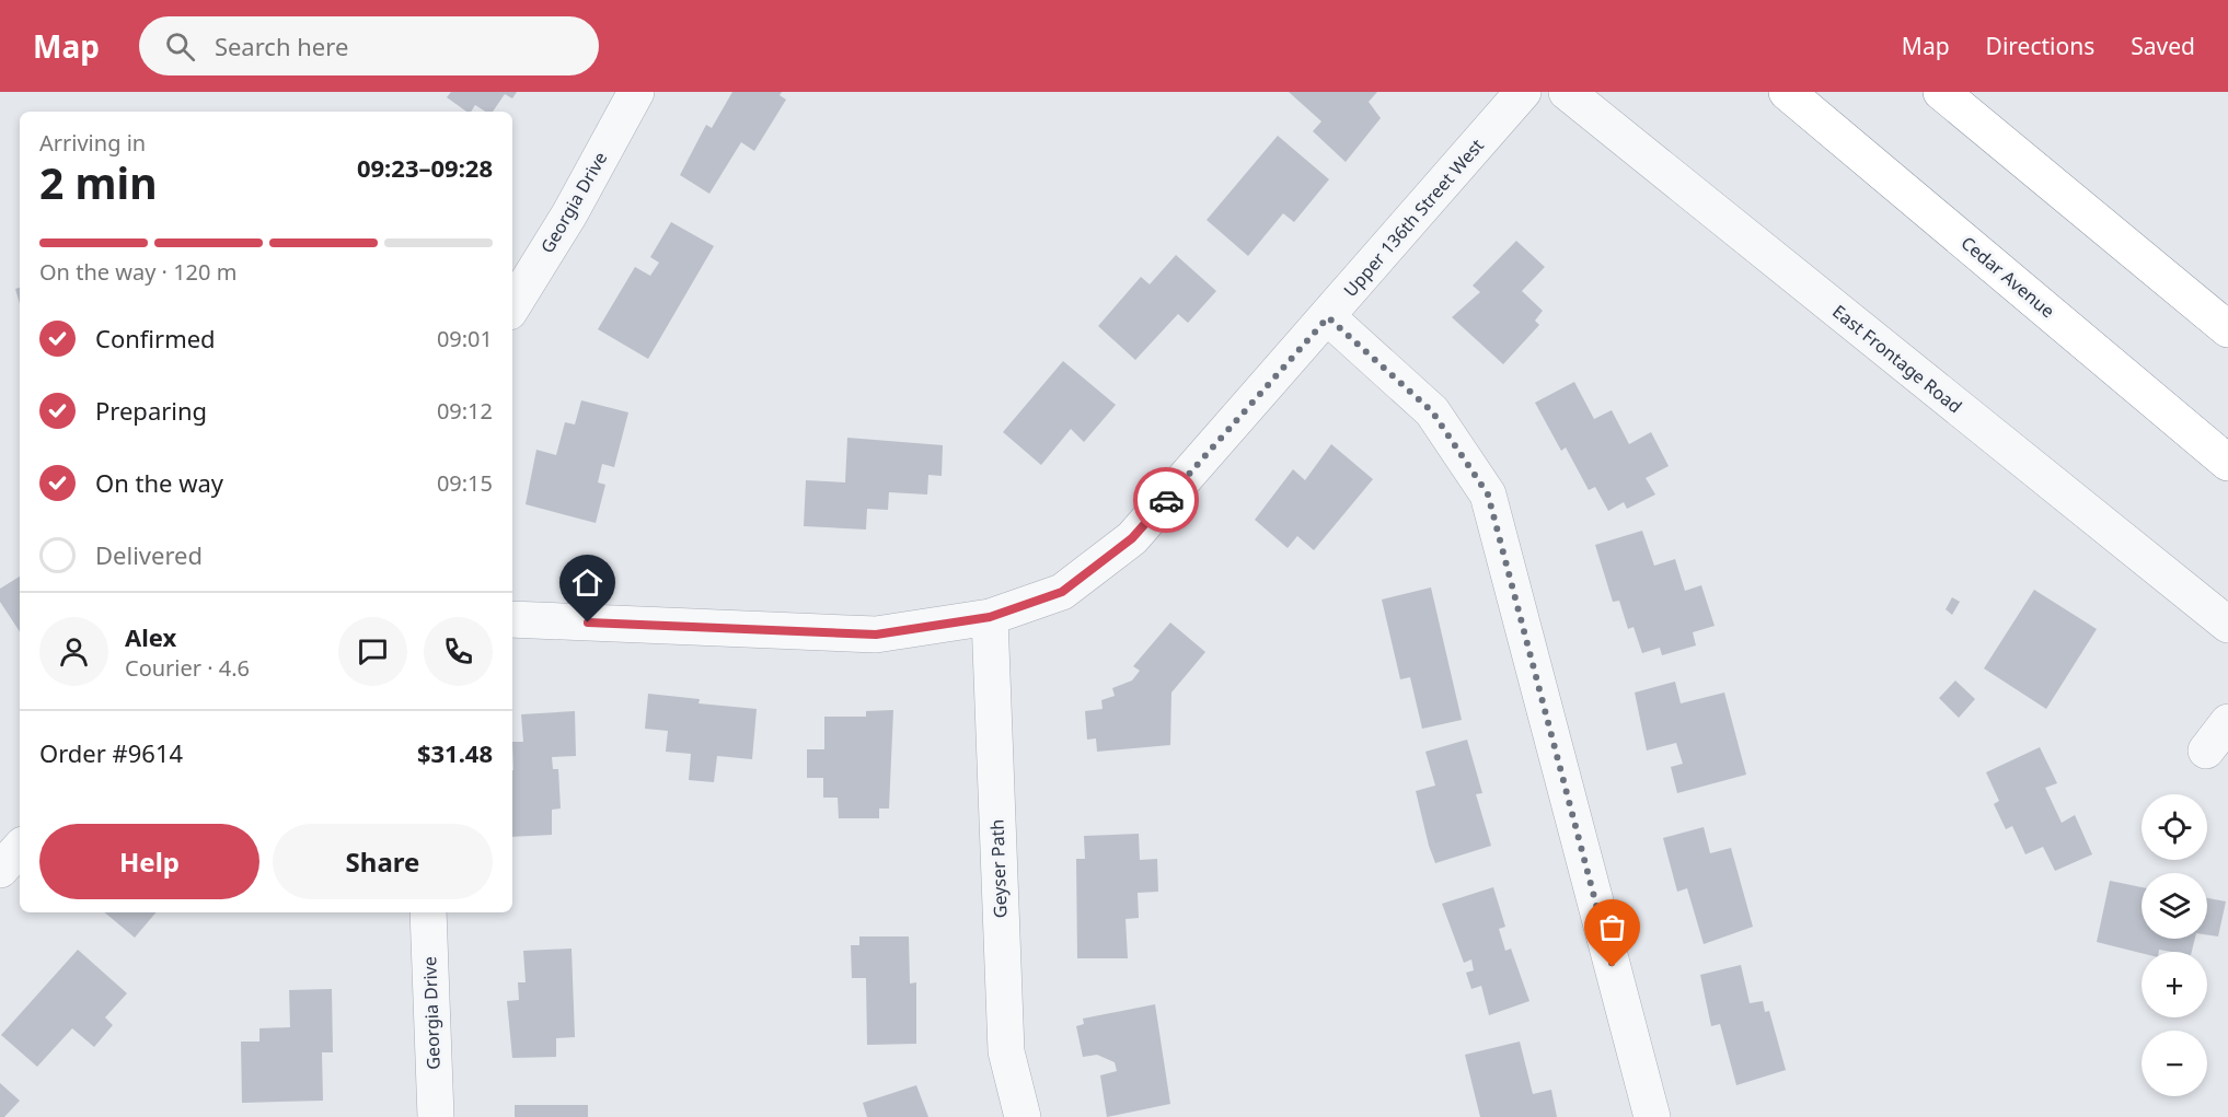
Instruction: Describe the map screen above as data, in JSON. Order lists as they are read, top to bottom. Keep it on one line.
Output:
{"streets":{"highway":["Cedar Avenue"],"street":["Georgia Drive","Upper 136th Street West","East Frontage Road","Geyser Path"]},"crossings":[["Upper 136th Street West","Geyser Path"]],"page":{"header":"Map","search":"Search here","nav":["Map","Directions","Saved"],"heading":["2 min","Arriving in","09:23–09:28"],"panel":["Alex","Courier · 4.6","Order #9614","$31.48"],"bar":"On the way · 120 m","list":[["Confirmed","09:01"],["Preparing","09:12"],["On the way","09:15"],"Delivered"],"map_buttons":["+","−"],"buttons":["Help","Share"]}}
